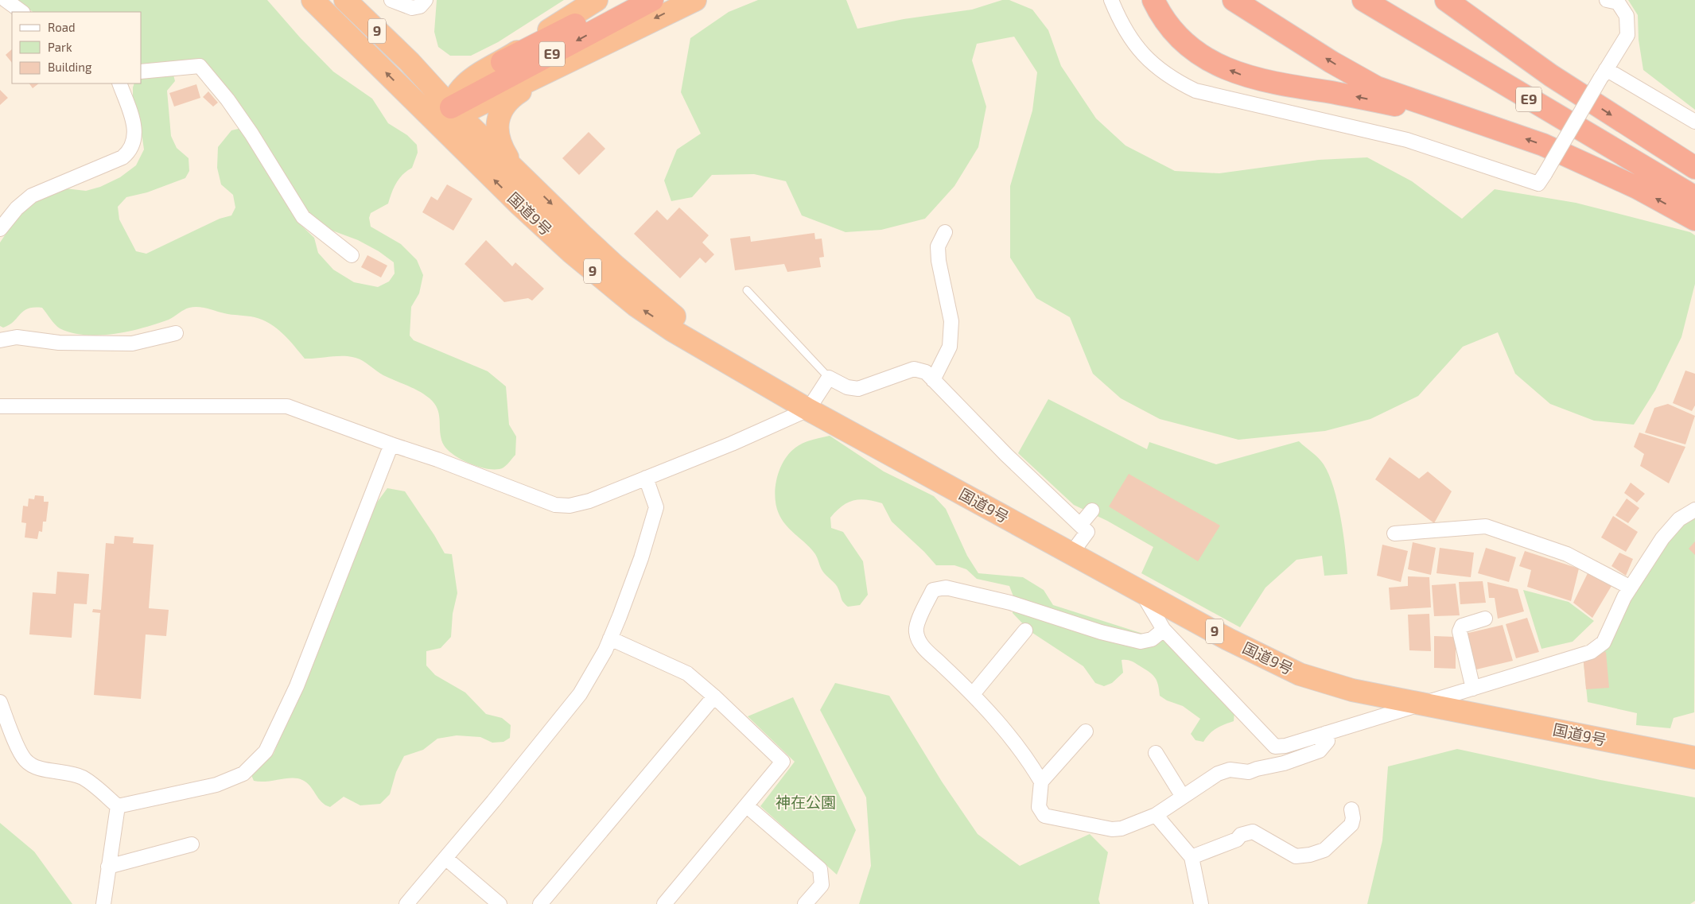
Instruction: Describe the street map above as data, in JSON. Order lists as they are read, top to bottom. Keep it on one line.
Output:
{"streets":{"highway":["9","E9","国道9号"]},"crossings":[["9","E9"],["9","国道9号"],["E9","国道9号"]],"parks":["神在公園"],"legend":["Road","Park","Building"]}
